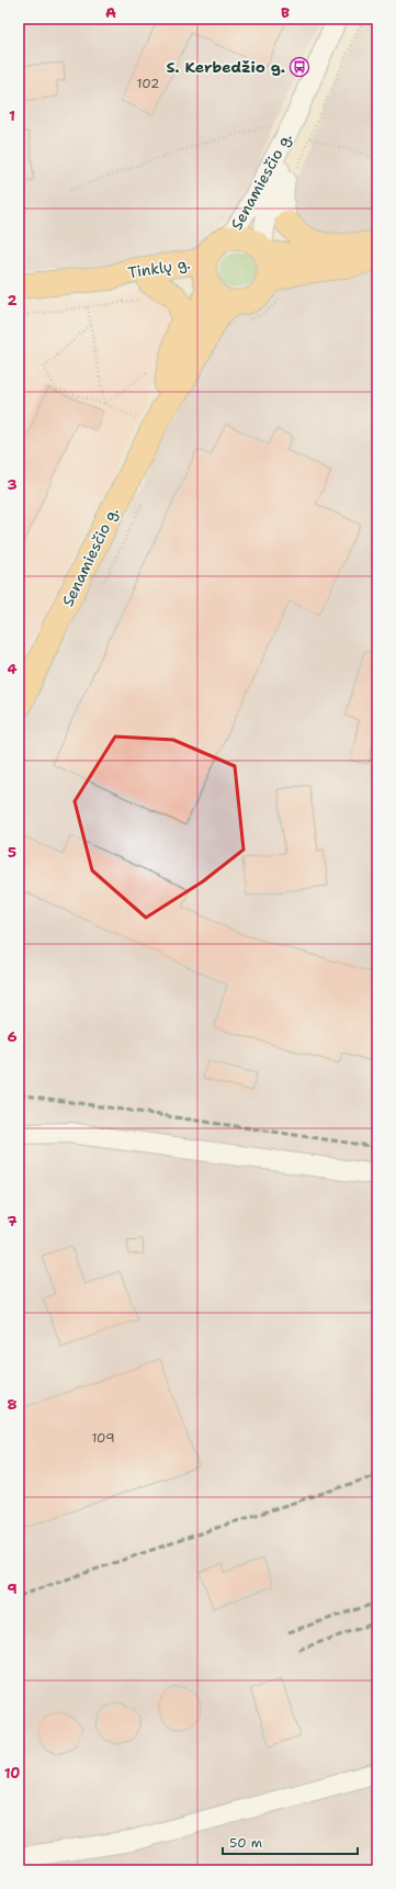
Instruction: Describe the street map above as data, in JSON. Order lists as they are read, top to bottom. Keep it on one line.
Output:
{"streets":{"main road":["Senamiesčio g.","Tinklų g."]},"crossings":[["Senamiesčio g.","Tinklų g."]],"places":{"bus stop":["S. Kerbedžio g."]},"house_numbers":["102","109"],"scale_bar":"50 m","grid":{"columns":["A","B"],"rows":["1","2","3","4","5","6","7","8","9","10"]}}
